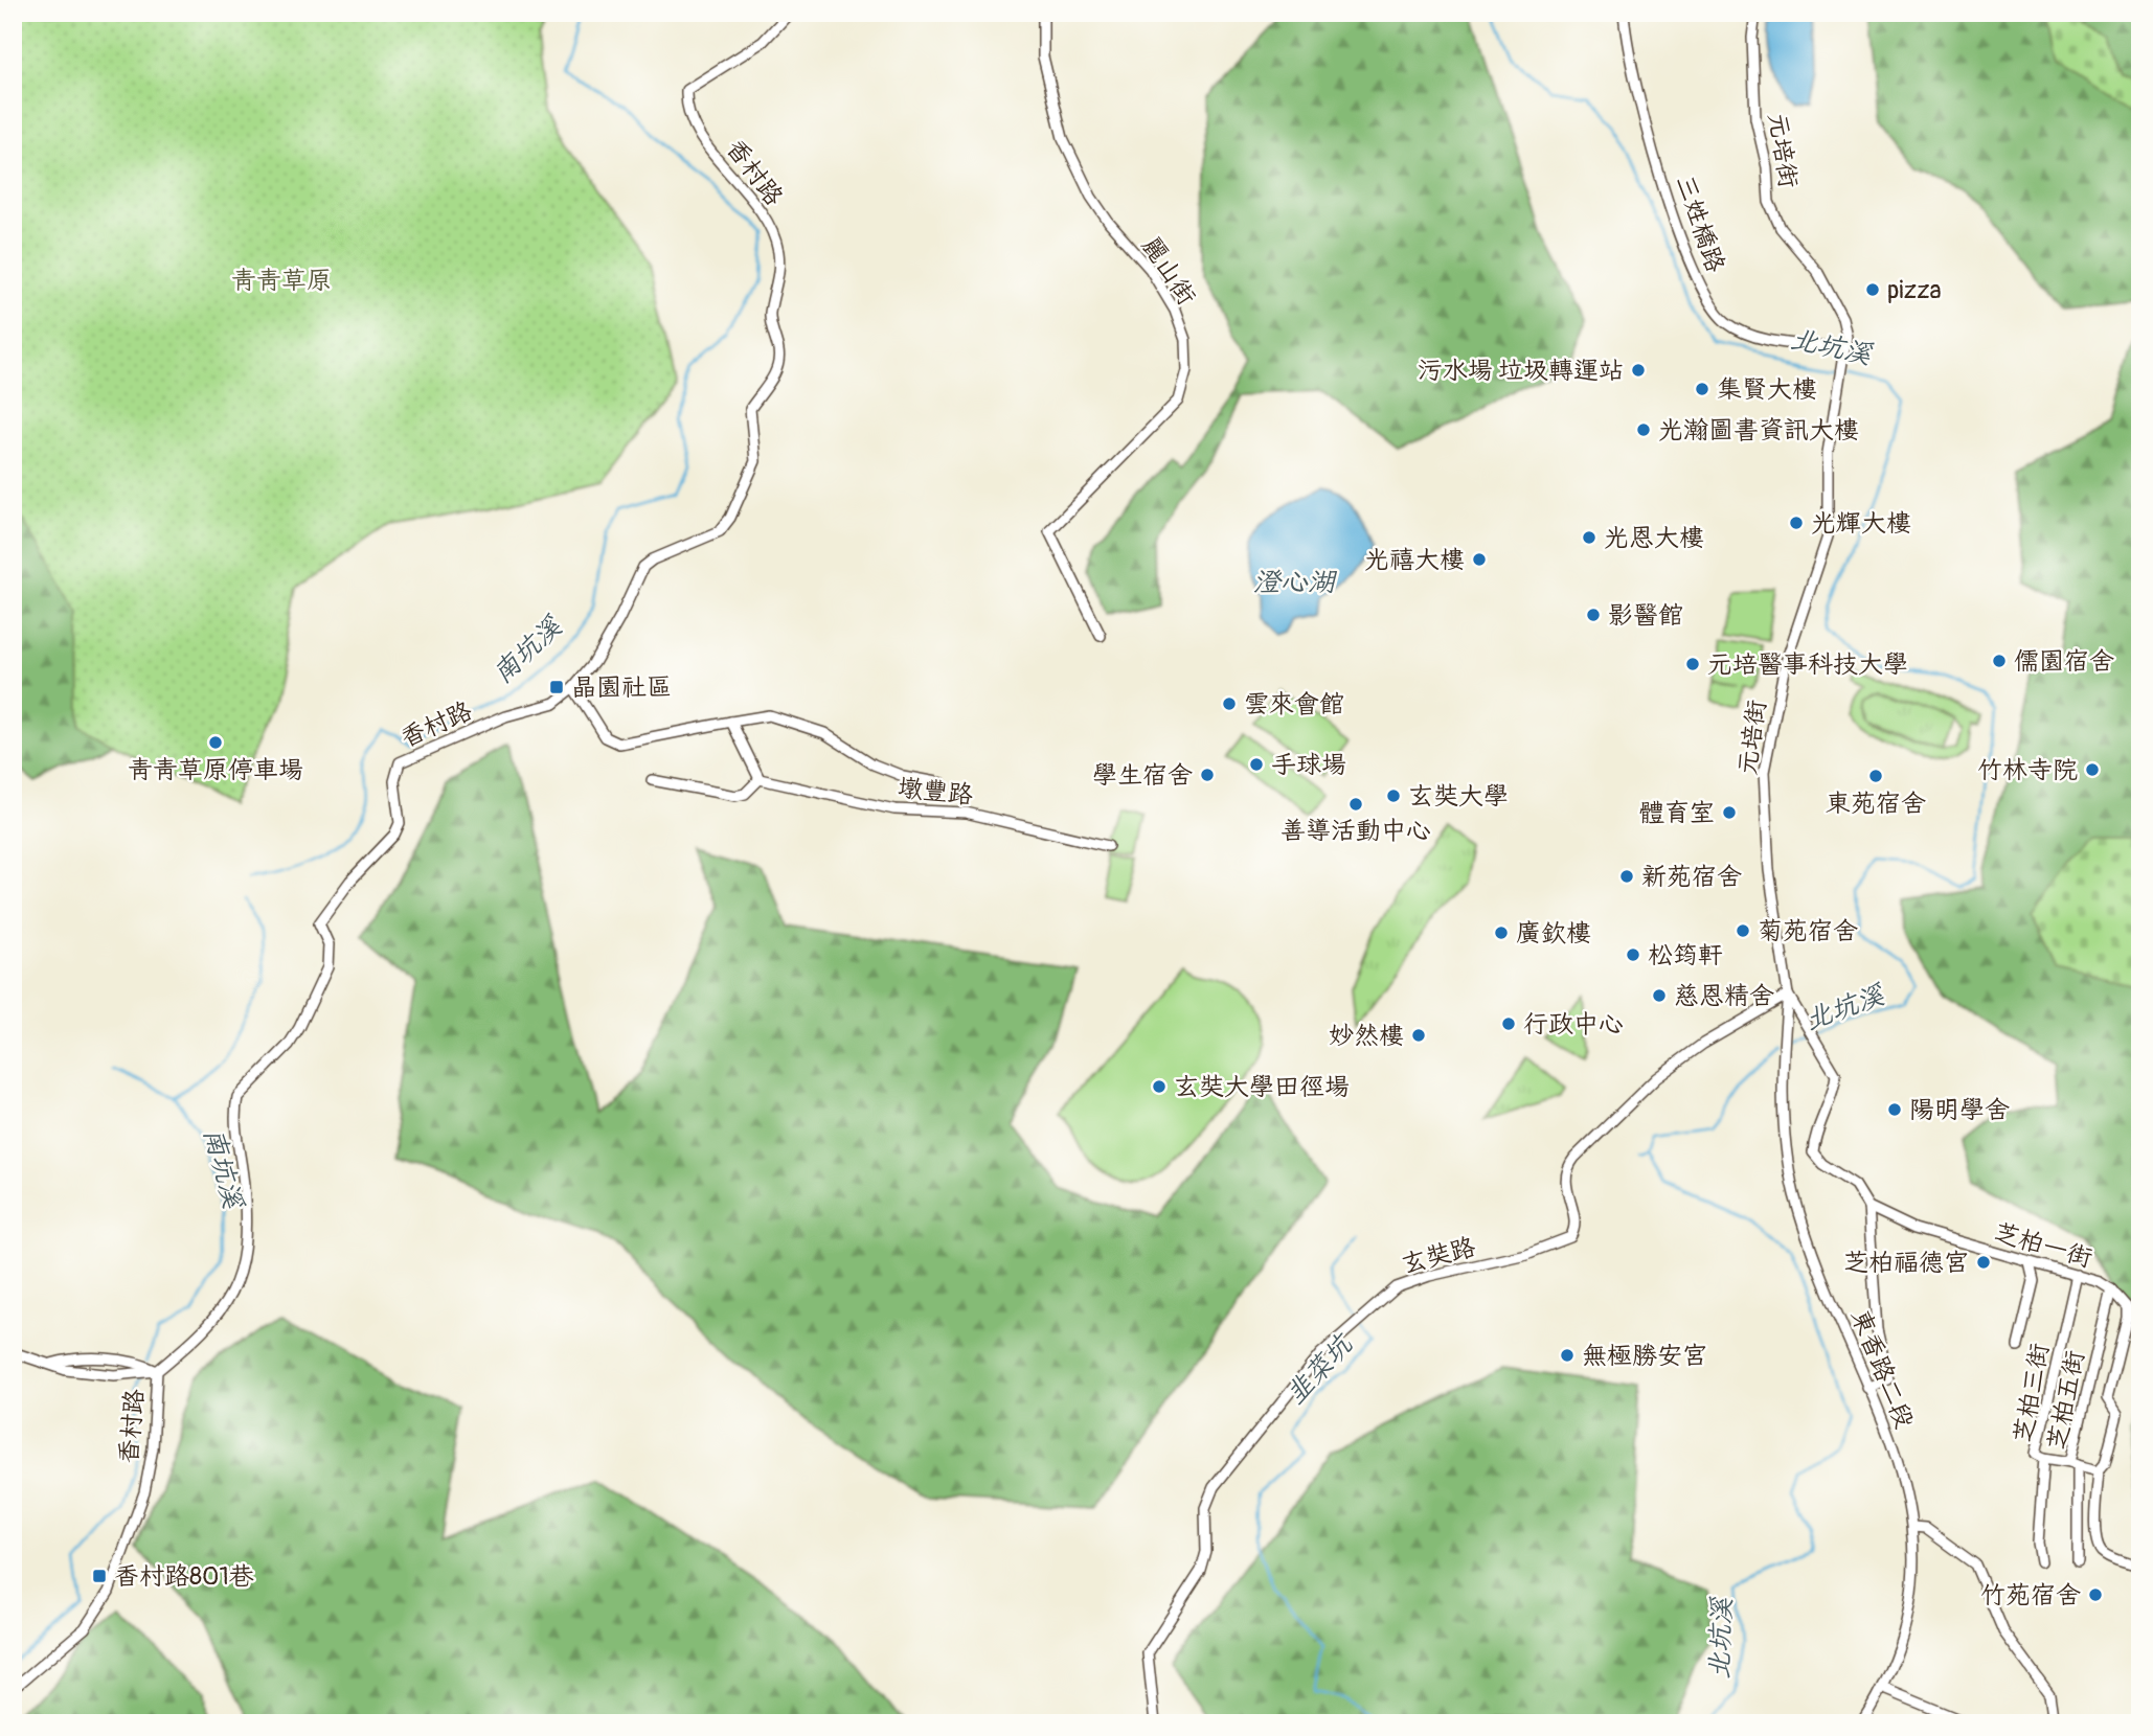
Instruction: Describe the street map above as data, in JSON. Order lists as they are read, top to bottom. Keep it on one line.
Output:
{"streets":{"street":["元培街","香村路","三姓橋路","麗山街","墩豐路","芝柏一街","玄奘路","東香路二段","芝柏三街","芝柏五街"]},"crossings":[["元培街","三姓橋路"],["元培街","芝柏一街"],["元培街","玄奘路"],["元培街","東香路二段"],["香村路","墩豐路"],["芝柏一街","芝柏三街"],["芝柏一街","芝柏五街"],["玄奘路","東香路二段"]],"water":["北坑溪","澄心湖","南坑溪","韭菜坑"],"parks":["青青草原"],"places":{"other":["pizza","污水場 垃圾轉運站","集賢大樓","光瀚圖書資訊大樓","光輝大樓","光恩大樓","光禧大樓","影醫館","儒園宿舍","元培醫事科技大學","雲來會館","青青草原停車場","手球場","竹林寺院","學生宿舍","東苑宿舍","玄奘大學","善導活動中心","體育室","新苑宿舍","菊苑宿舍","廣欽樓","松筠軒","慈恩精舍","行政中心","妙然樓","玄奘大學田徑場","陽明學舍","芝柏福德宮","無極勝安宮","竹苑宿舍"],"transit":["晶園社區","香村路801巷"]}}
